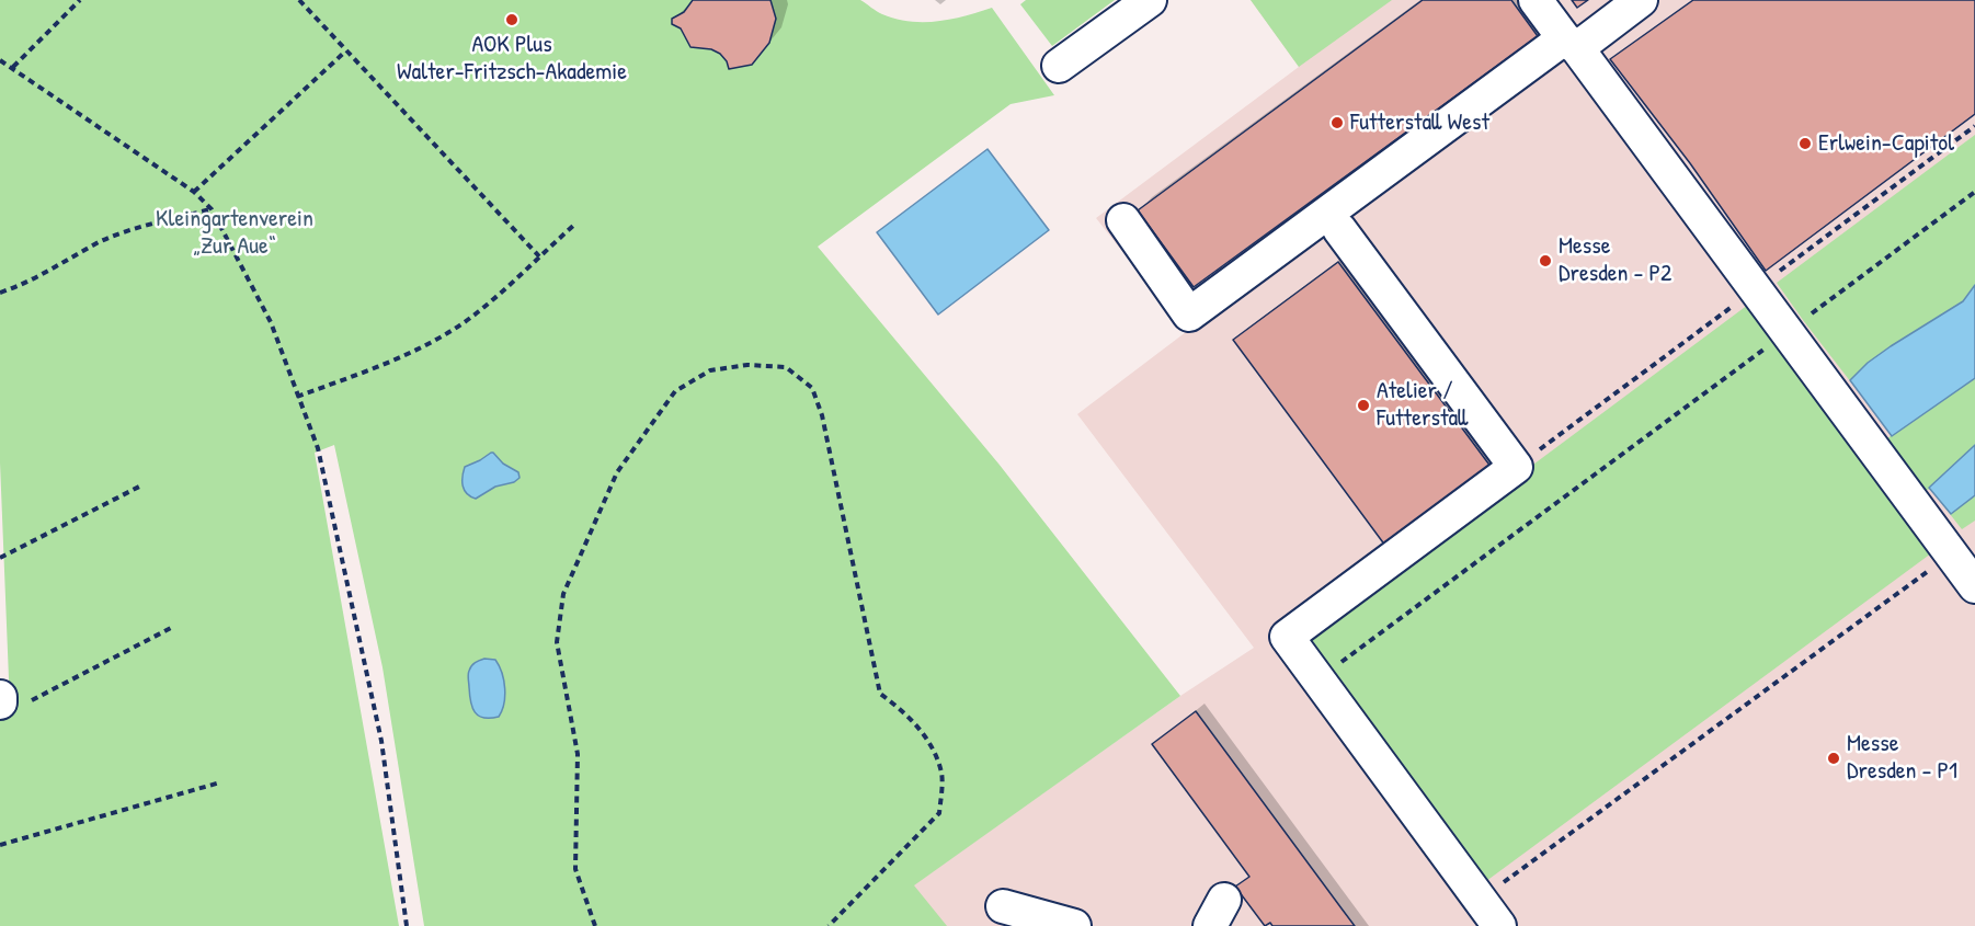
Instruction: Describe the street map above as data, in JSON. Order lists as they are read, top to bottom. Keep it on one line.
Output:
{"parks":["Kleingartenverein „Zur Aue“"],"places":["AOK Plus Walter-Fritzsch-Akademie","Futterstall West","Erlwein-Capitol","Messe Dresden - P2","Atelier / Futterstall","Messe Dresden - P1"]}
